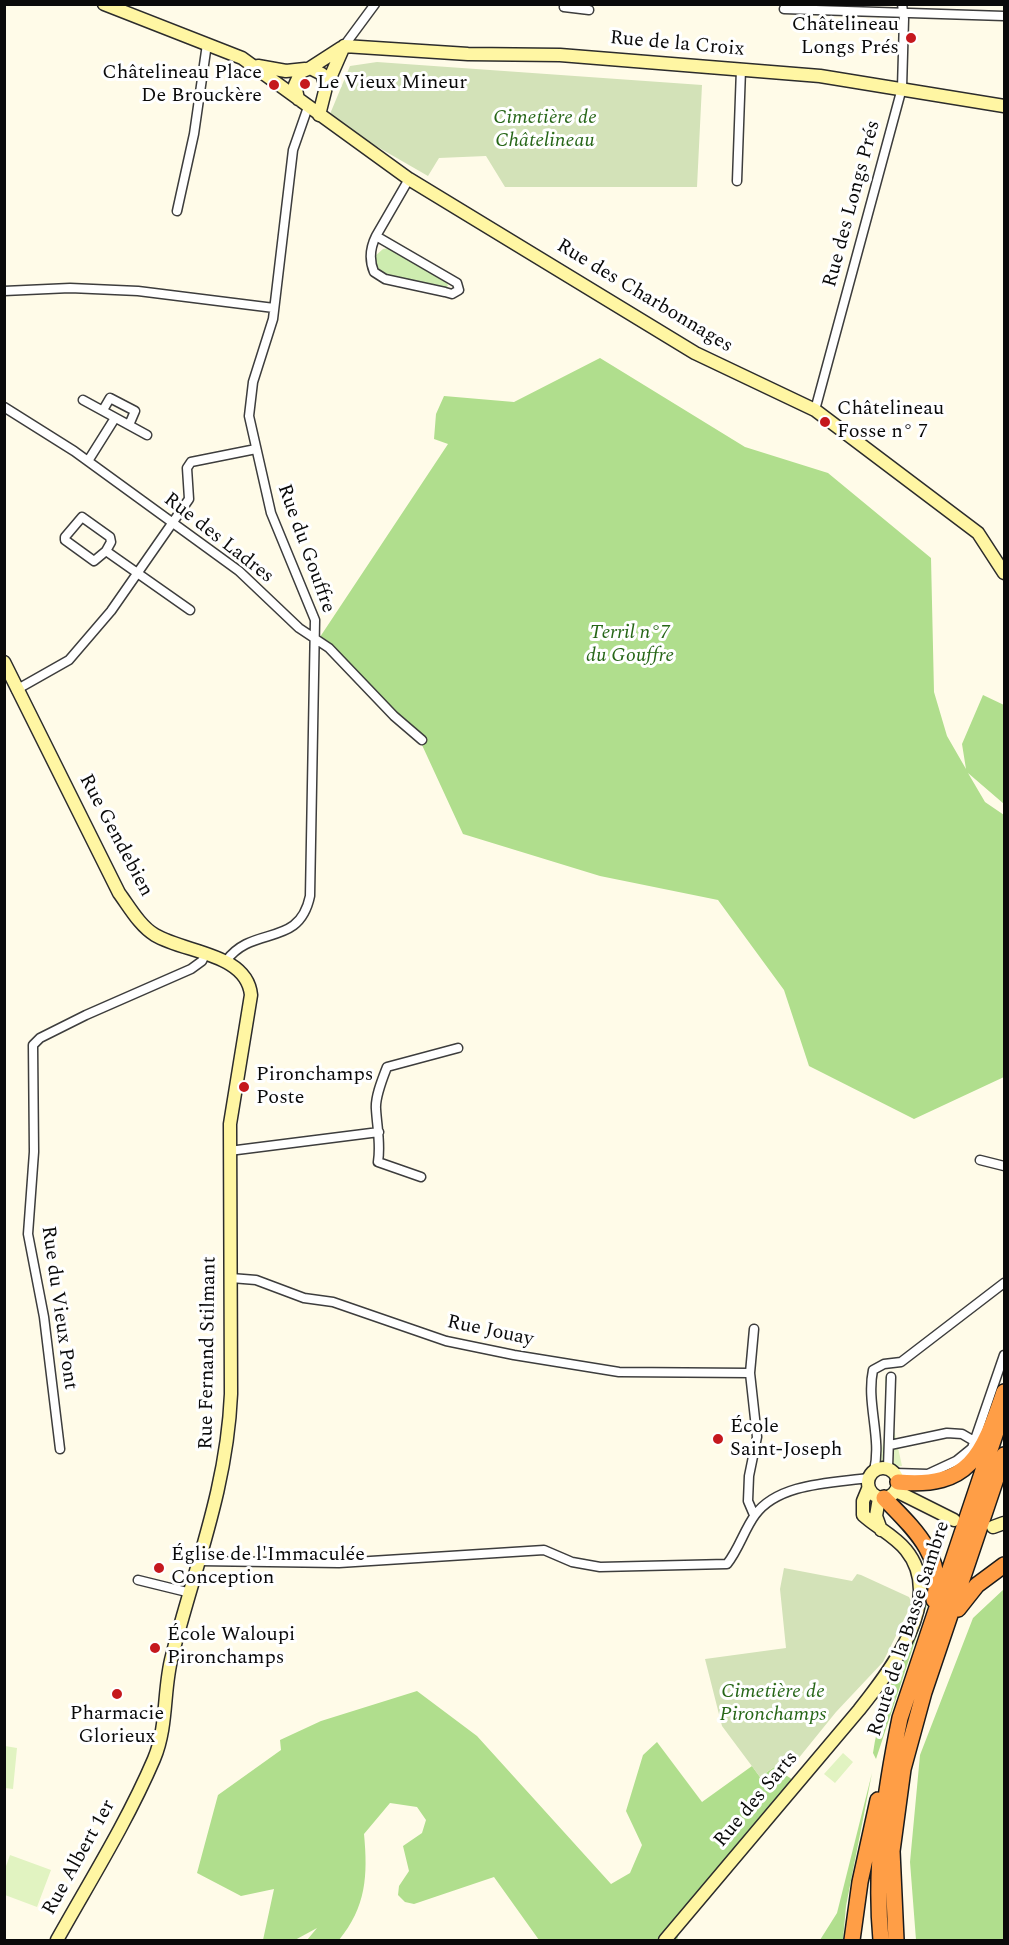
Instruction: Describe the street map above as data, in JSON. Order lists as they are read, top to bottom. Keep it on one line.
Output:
{"streets":{"highway":["Route de la Basse Sambre"],"street":["Rue de la Croix","Rue des Longs Prés","Rue des Charbonnages","Rue des Ladres","Rue du Gouffre","Rue Gendebien","Rue du Vieux Pont","Rue Jouay","Rue Fernand Stilmant","Rue des Sarts","Rue Albert 1er"]},"crossings":[["Rue de la Croix","Rue des Longs Prés"],["Rue des Longs Prés","Rue des Charbonnages"],["Rue des Charbonnages","Rue du Gouffre"],["Rue des Ladres","Rue du Gouffre"],["Rue du Gouffre","Rue Gendebien"],["Rue Gendebien","Rue du Vieux Pont"],["Rue Gendebien","Rue Fernand Stilmant"],["Rue Jouay","Rue Fernand Stilmant"],["Rue Fernand Stilmant","Rue Albert 1er"]],"parks":["Cimetière de Châtelineau","Terril n°7 du Gouffre","Cimetière de Pironchamps"],"places":["Châtelineau Longs Prés","Le Vieux Mineur","Châtelineau Place De Brouckère","Châtelineau Fosse n° 7","Pironchamps Poste","École Saint-Joseph","Église de l'Immaculée Conception","École Waloupi Pironchamps","Pharmacie Glorieux"]}
